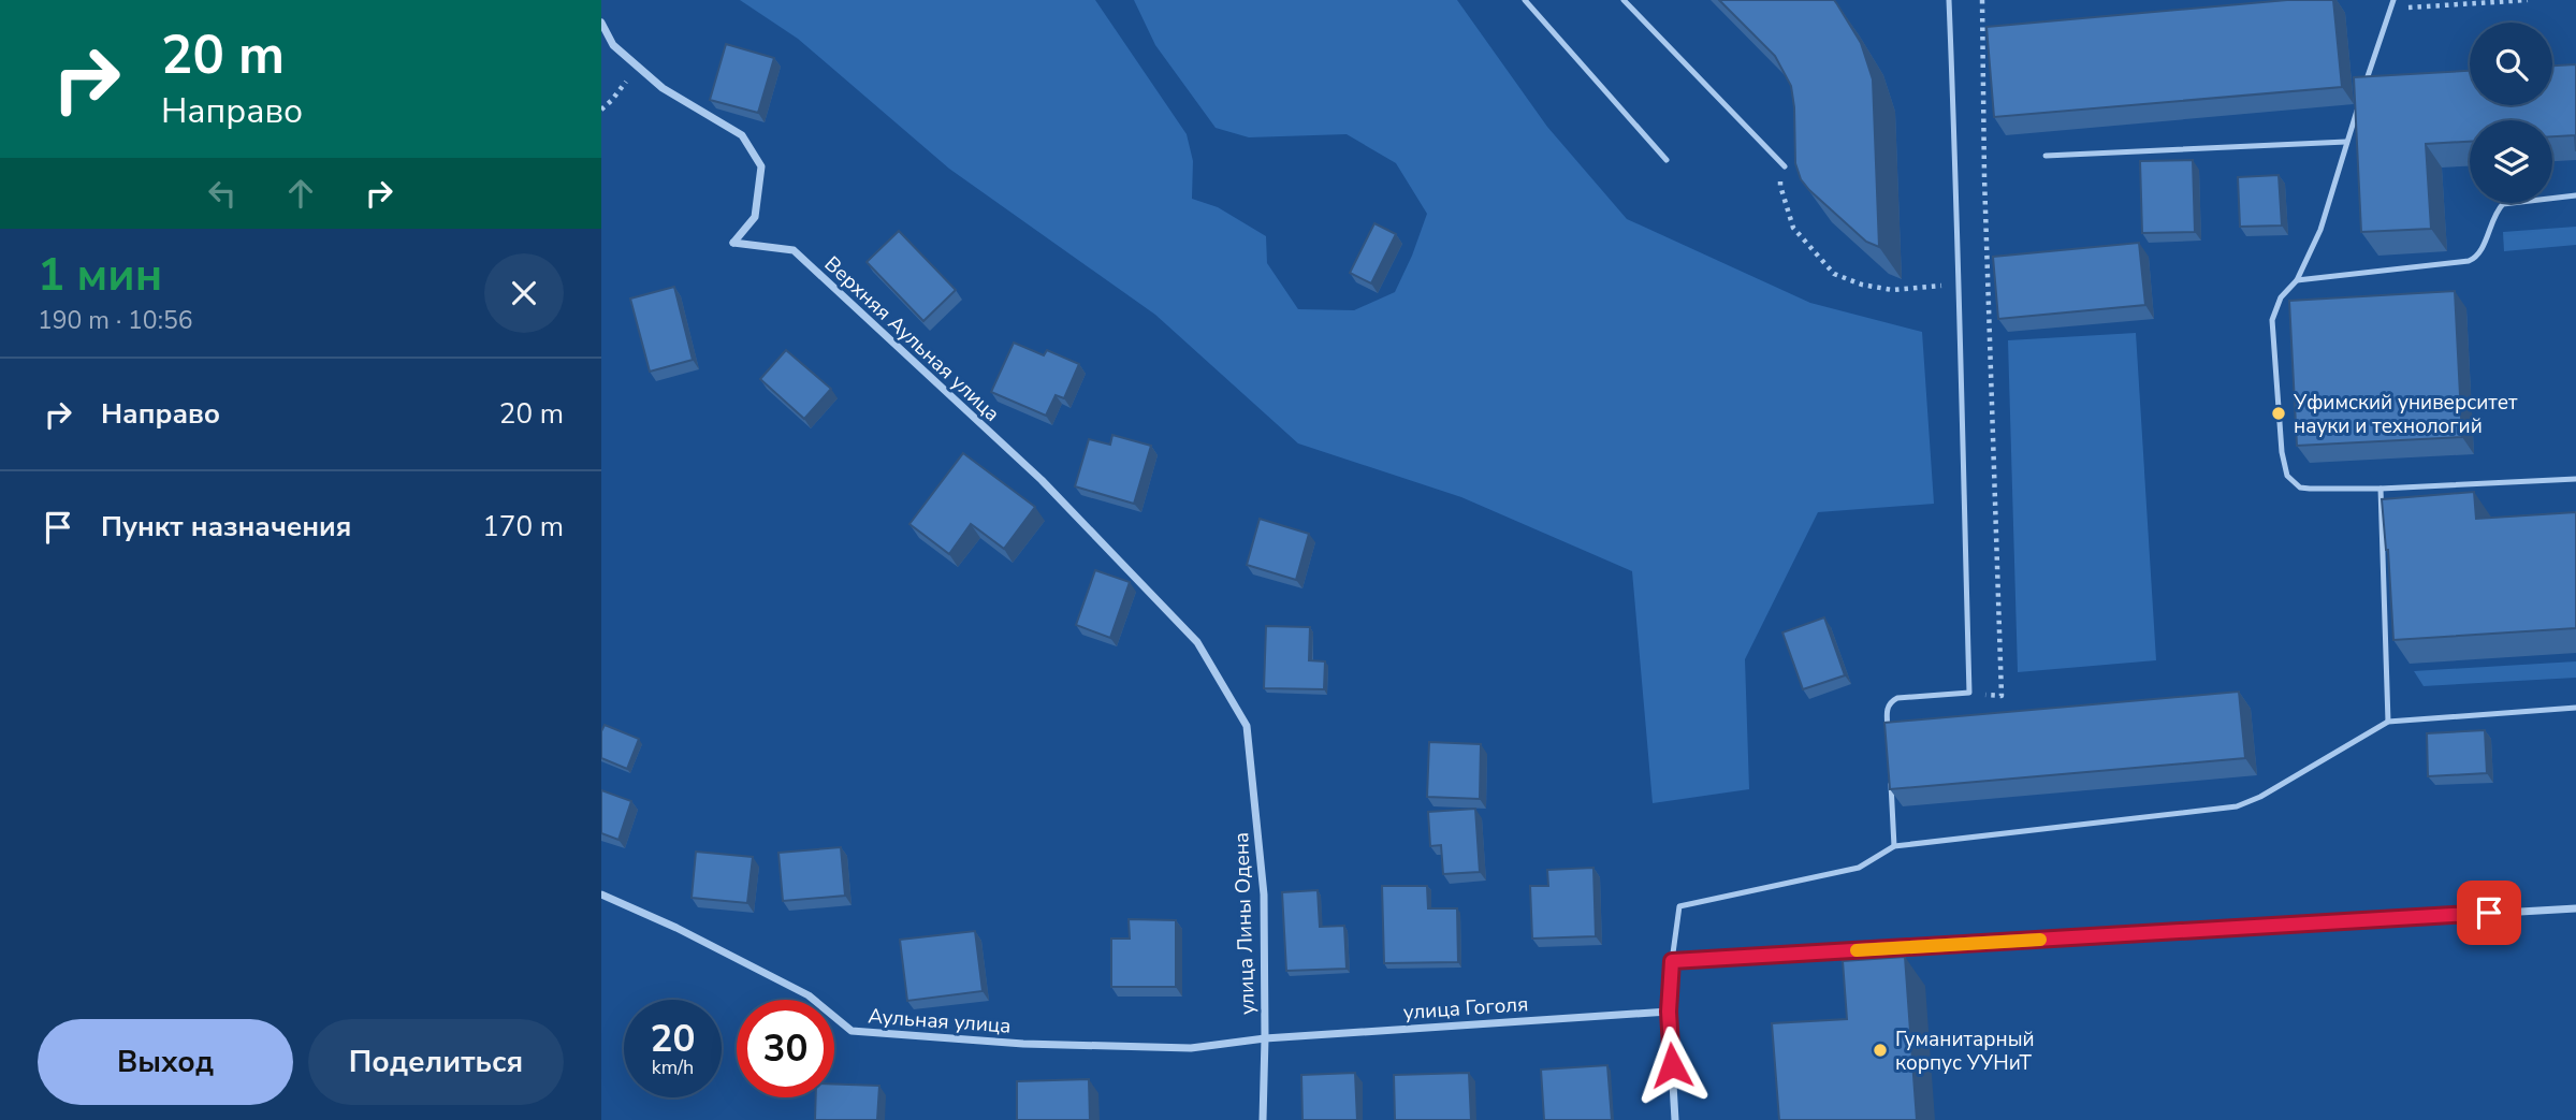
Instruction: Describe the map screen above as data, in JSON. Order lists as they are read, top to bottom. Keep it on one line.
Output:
{"streets":{"street":["Верхняя Аульная улица","улица Лины Одена","улица Гоголя","Аульная улица"]},"crossings":[["Верхняя Аульная улица","улица Лины Одена"],["улица Лины Одена","улица Гоголя"],["улица Лины Одена","Аульная улица"],["улица Гоголя","Аульная улица"]],"places":["Уфимский университет науки и технологий","Гуманитарный корпус УУНиТ"],"page":{"turn":["20 m","Направо"],"heading":["1 мин","190 m · 10:56"],"list":[{"name":"Направо","value":"20 m"},{"name":"Пункт назначения","value":"170 m"}],"speed":"20 km/h","limit":"30","buttons":["Выход","Поделиться"]}}
